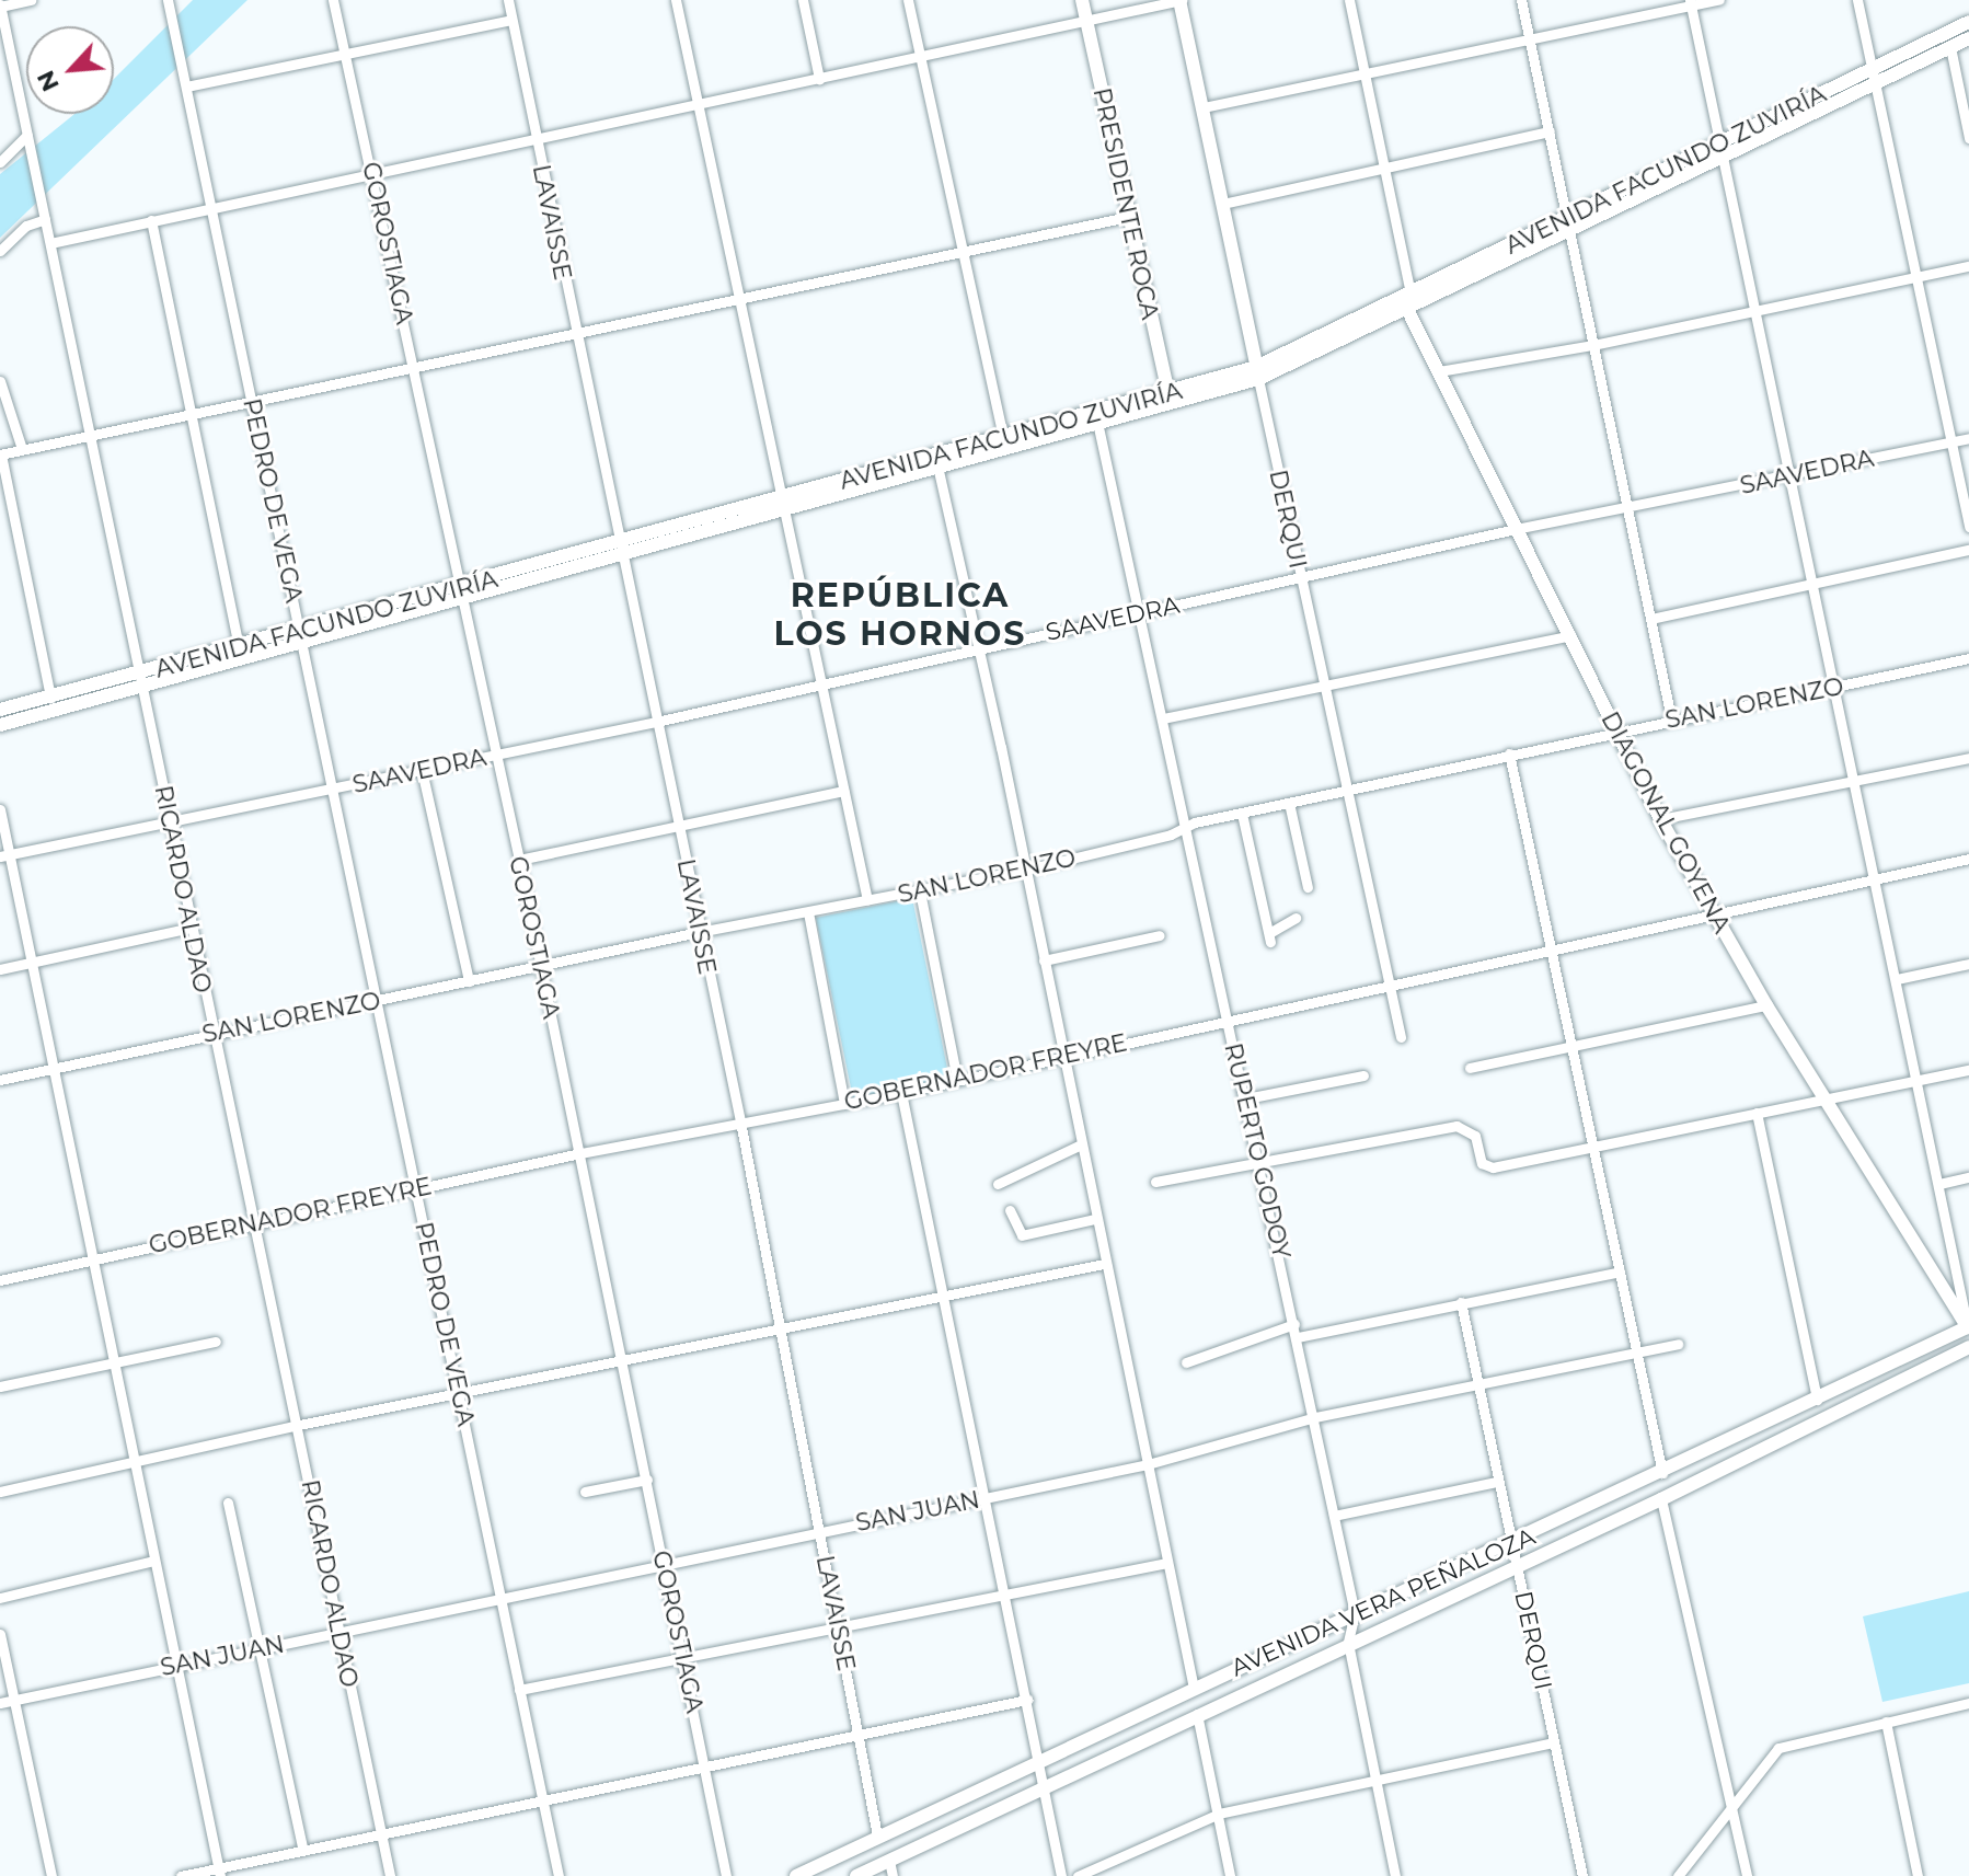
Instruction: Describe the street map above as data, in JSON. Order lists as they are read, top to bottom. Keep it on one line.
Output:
{"streets":{"main road":["AVENIDA FACUNDO ZUVIRÍA","PRESIDENTE ROCA","DERQUI","DIAGONAL GOYENA","AVENIDA VERA PEÑALOZA"],"street":["LAVAISSE","GOROSTIAGA","SAAVEDRA","PEDRO DE VEGA","SAN LORENZO","RICARDO ALDAO","GOBERNADOR FREYRE","RUPERTO GODOY","SAN JUAN"]},"crossings":[["AVENIDA FACUNDO ZUVIRÍA","PRESIDENTE ROCA"],["AVENIDA FACUNDO ZUVIRÍA","LAVAISSE"],["AVENIDA FACUNDO ZUVIRÍA","GOROSTIAGA"],["AVENIDA FACUNDO ZUVIRÍA","PEDRO DE VEGA"],["AVENIDA FACUNDO ZUVIRÍA","DERQUI"],["AVENIDA FACUNDO ZUVIRÍA","DIAGONAL GOYENA"],["AVENIDA FACUNDO ZUVIRÍA","RICARDO ALDAO"],["AVENIDA FACUNDO ZUVIRÍA","RUPERTO GODOY"],["LAVAISSE","SAAVEDRA"],["LAVAISSE","SAN LORENZO"],["LAVAISSE","GOBERNADOR FREYRE"],["LAVAISSE","SAN JUAN"],["LAVAISSE","AVENIDA VERA PEÑALOZA"],["GOROSTIAGA","SAAVEDRA"],["GOROSTIAGA","SAN LORENZO"],["GOROSTIAGA","GOBERNADOR FREYRE"],["GOROSTIAGA","SAN JUAN"],["SAAVEDRA","PEDRO DE VEGA"],["SAAVEDRA","DERQUI"],["SAAVEDRA","DIAGONAL GOYENA"],["SAAVEDRA","RICARDO ALDAO"],["SAAVEDRA","RUPERTO GODOY"],["PEDRO DE VEGA","SAN LORENZO"],["PEDRO DE VEGA","GOBERNADOR FREYRE"],["PEDRO DE VEGA","SAN JUAN"],["DERQUI","SAN LORENZO"],["DERQUI","GOBERNADOR FREYRE"],["DERQUI","SAN JUAN"],["DERQUI","AVENIDA VERA PEÑALOZA"],["SAN LORENZO","DIAGONAL GOYENA"],["SAN LORENZO","RICARDO ALDAO"],["SAN LORENZO","RUPERTO GODOY"],["DIAGONAL GOYENA","GOBERNADOR FREYRE"],["DIAGONAL GOYENA","AVENIDA VERA PEÑALOZA"],["RICARDO ALDAO","GOBERNADOR FREYRE"],["RICARDO ALDAO","SAN JUAN"],["GOBERNADOR FREYRE","RUPERTO GODOY"],["RUPERTO GODOY","SAN JUAN"],["RUPERTO GODOY","AVENIDA VERA PEÑALOZA"]],"districts":["REPÚBLICA LOS HORNOS"],"north":"bottom left"}
